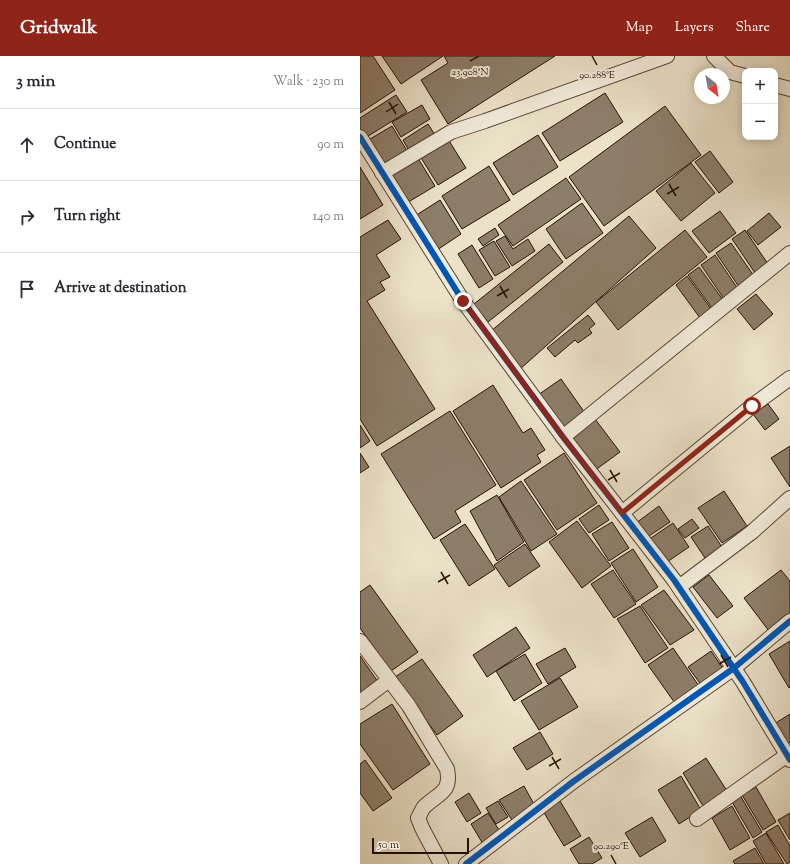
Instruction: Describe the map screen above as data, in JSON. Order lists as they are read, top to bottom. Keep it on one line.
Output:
{"scale_bar":"50 m","north":"bottom right","page":{"header":"Gridwalk","nav":["Map","Layers","Share"],"heading":["3 min","Walk · 230 m"],"map_buttons":["+","−"],"list":[["Continue","90 m"],["Turn right","140 m"],"Arrive at destination"],"scale":"50 m"},"coordinates":["23.908°N","90.288°E","90.290°E"]}
